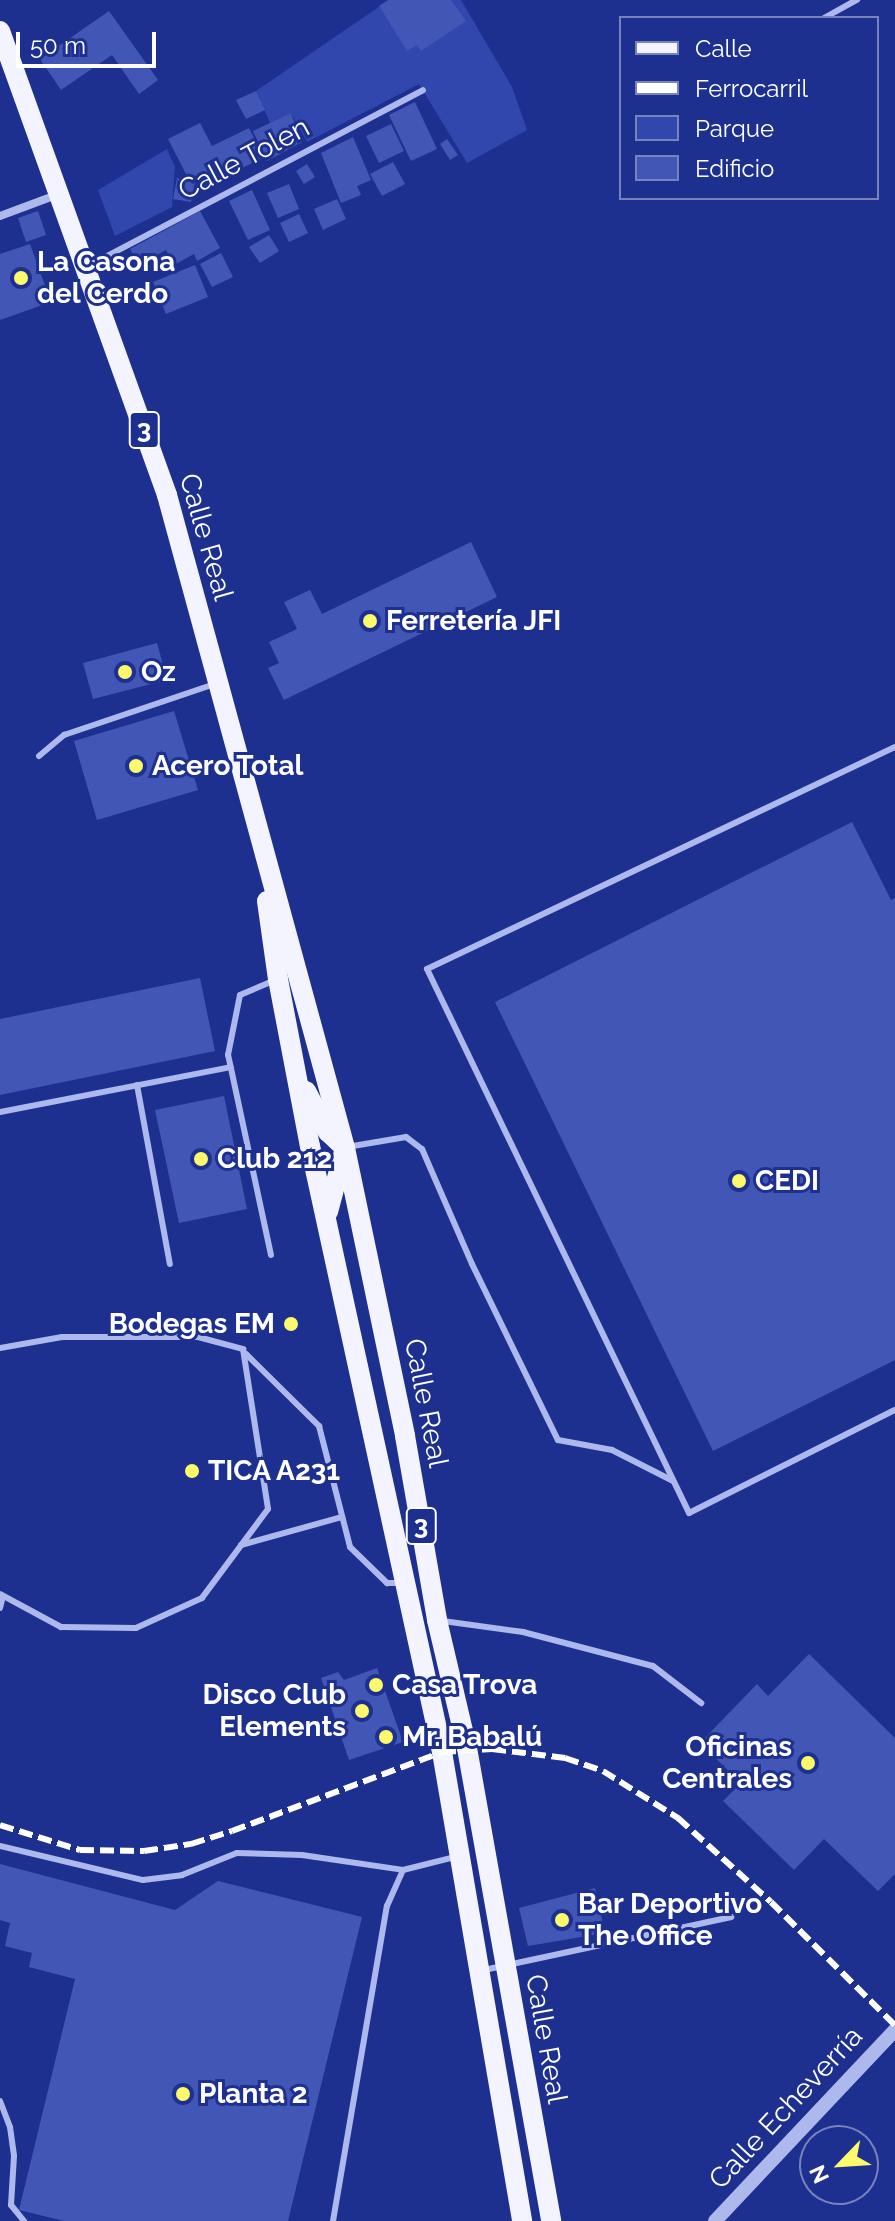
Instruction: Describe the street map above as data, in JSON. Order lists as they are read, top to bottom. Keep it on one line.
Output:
{"streets":{"main road":["3","Calle Real"],"street":["Calle Echeverría"],"lane":["Calle Tolen"]},"crossings":[["Calle Tolen","Calle Real"]],"places":["La Casona del Cerdo","Ferretería JFI","Oz","Acero Total","Club 212","CEDI","Bodegas EM","TICA A231","Casa Trova","Disco Club Elements","Mr. Babalú","Oficinas Centrales","Bar Deportivo The Office","Planta 2"],"legend":["Calle","Ferrocarril","Parque","Edificio"],"scale_bar":"50 m","north":"bottom left"}
